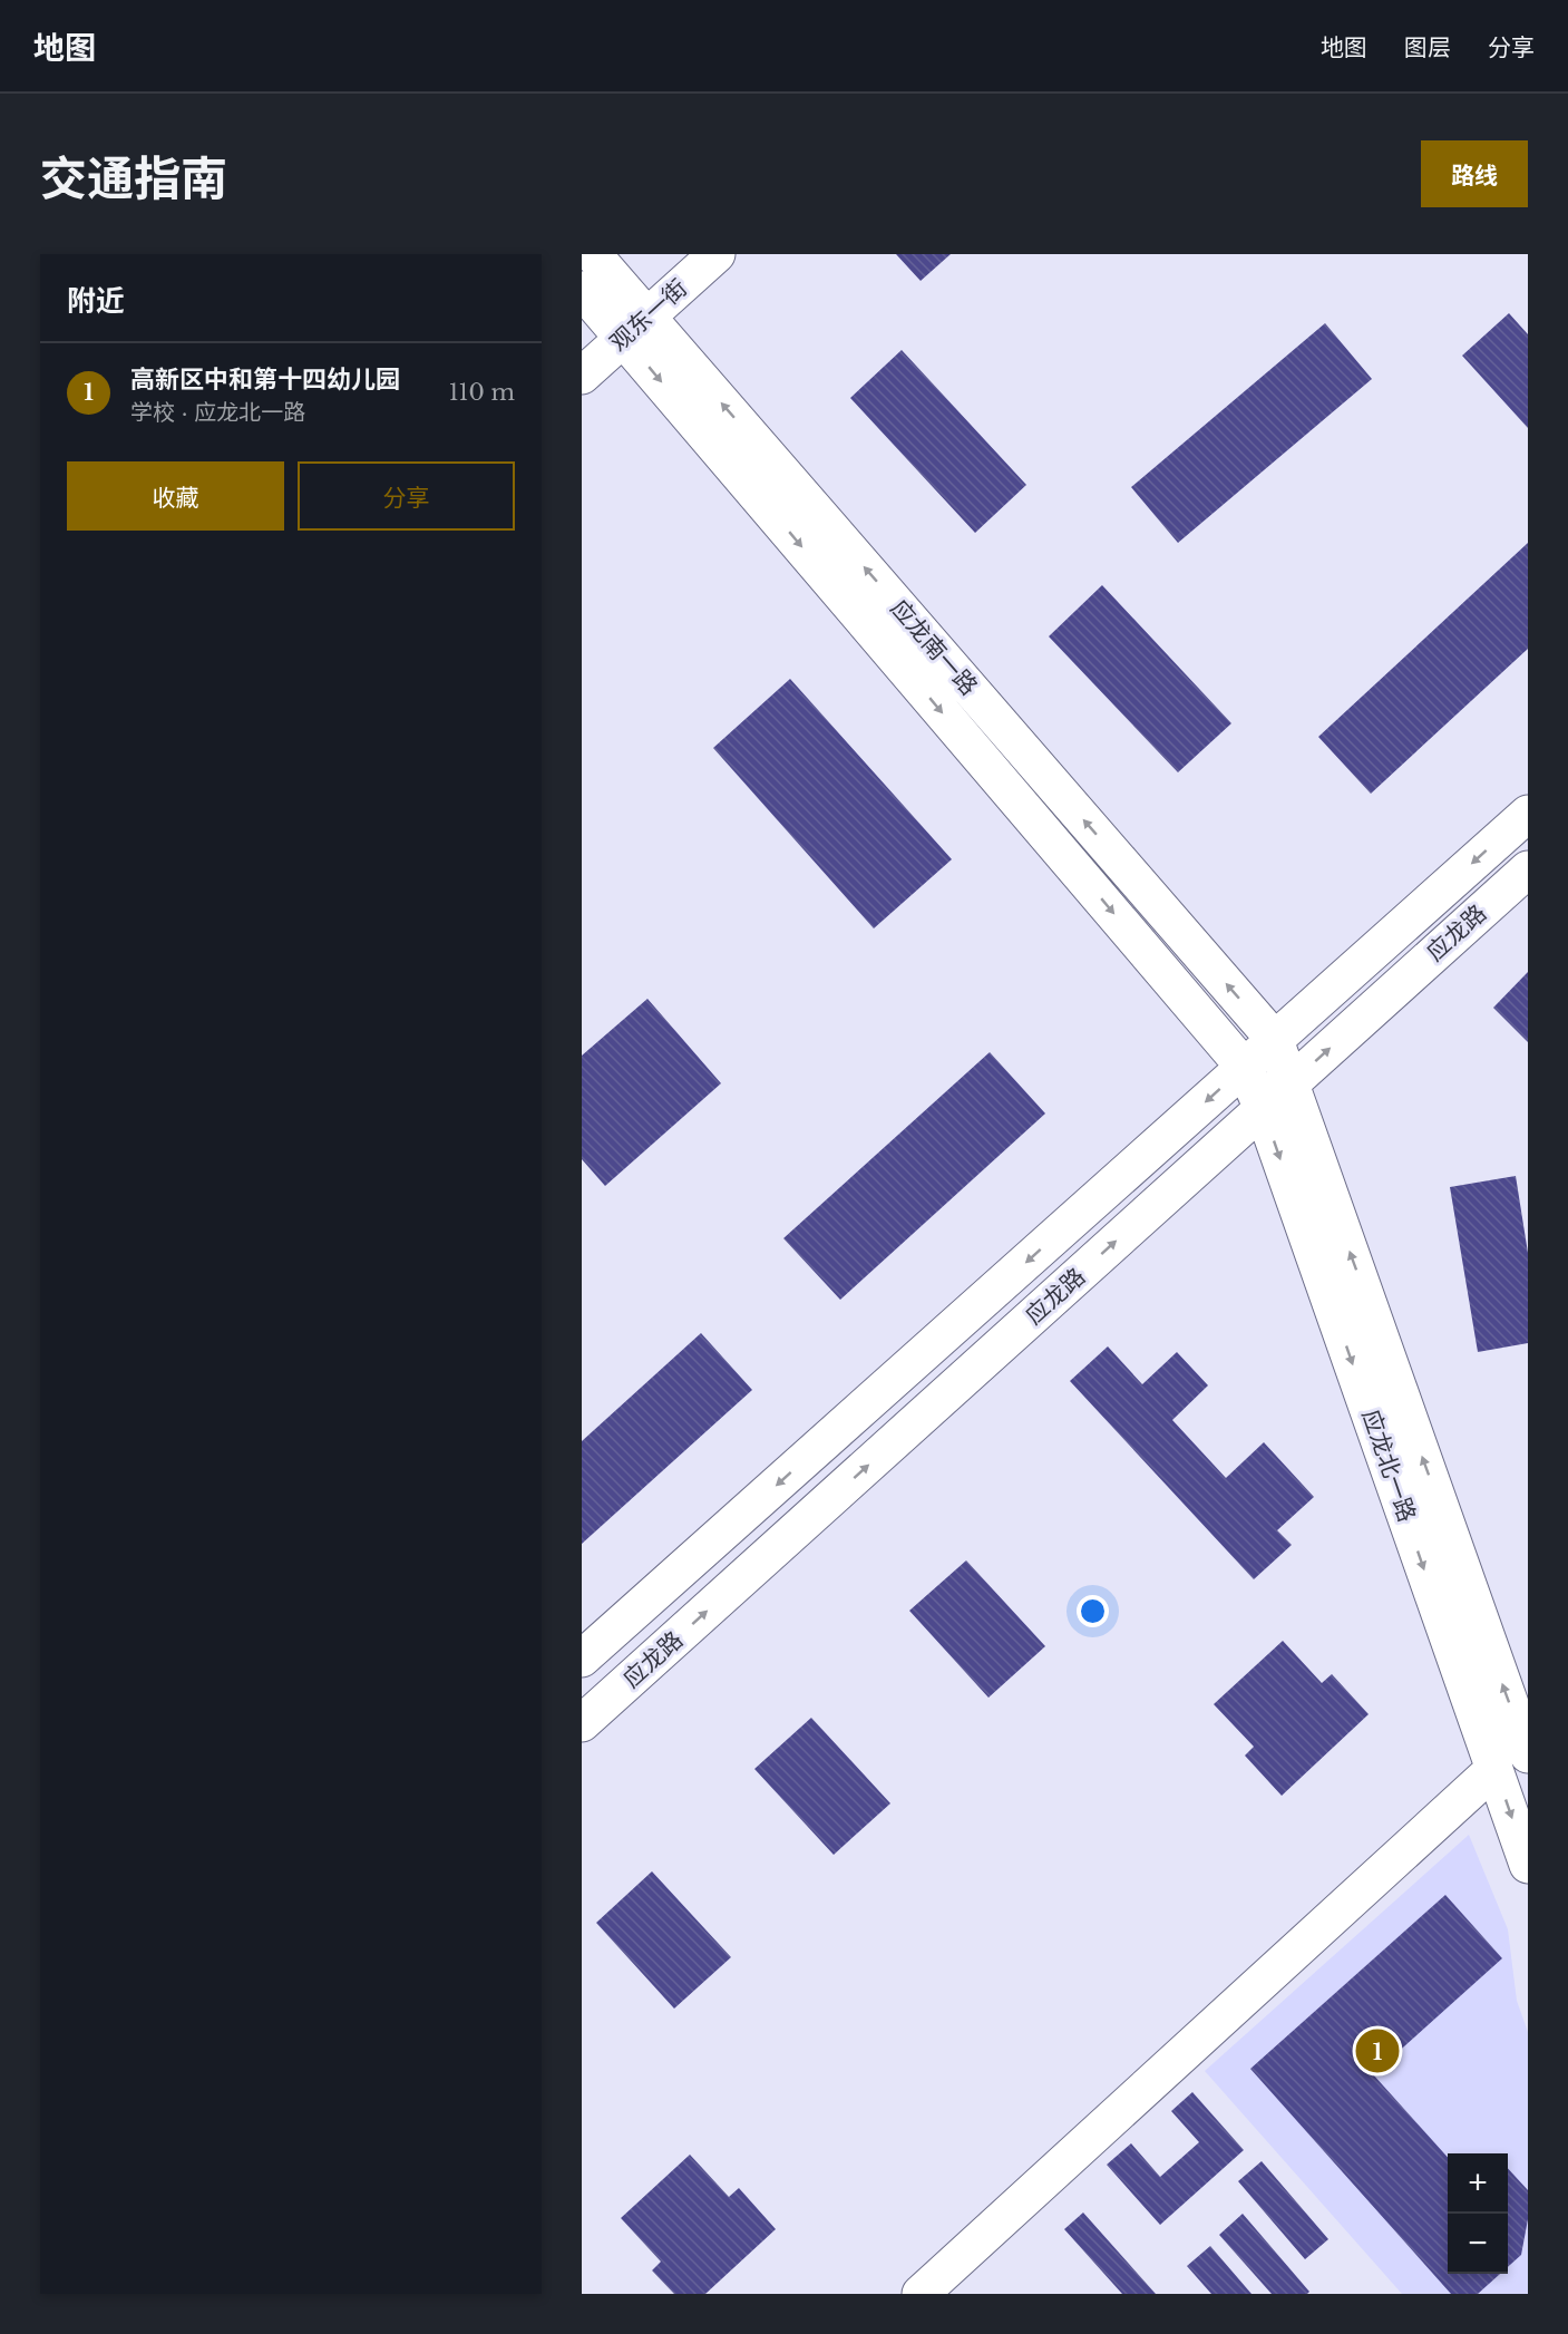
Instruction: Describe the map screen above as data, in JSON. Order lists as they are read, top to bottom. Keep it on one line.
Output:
{"streets":{"street":["观东一街","应龙南一路","应龙路","应龙北一路"]},"crossings":[["观东一街","应龙南一路"],["应龙南一路","应龙路"],["应龙南一路","应龙北一路"],["应龙路","应龙北一路"]],"page":{"header":"地图","nav":["地图","图层","分享"],"title":"交通指南","buttons":["路线",["收藏","分享"]],"heading":"附近","list":[{"mark":"1","name":"高新区中和第十四幼儿园","note":"学校 · 应龙北一路","value":"110 m"}],"pins":"1","map_buttons":["+","−"]}}
